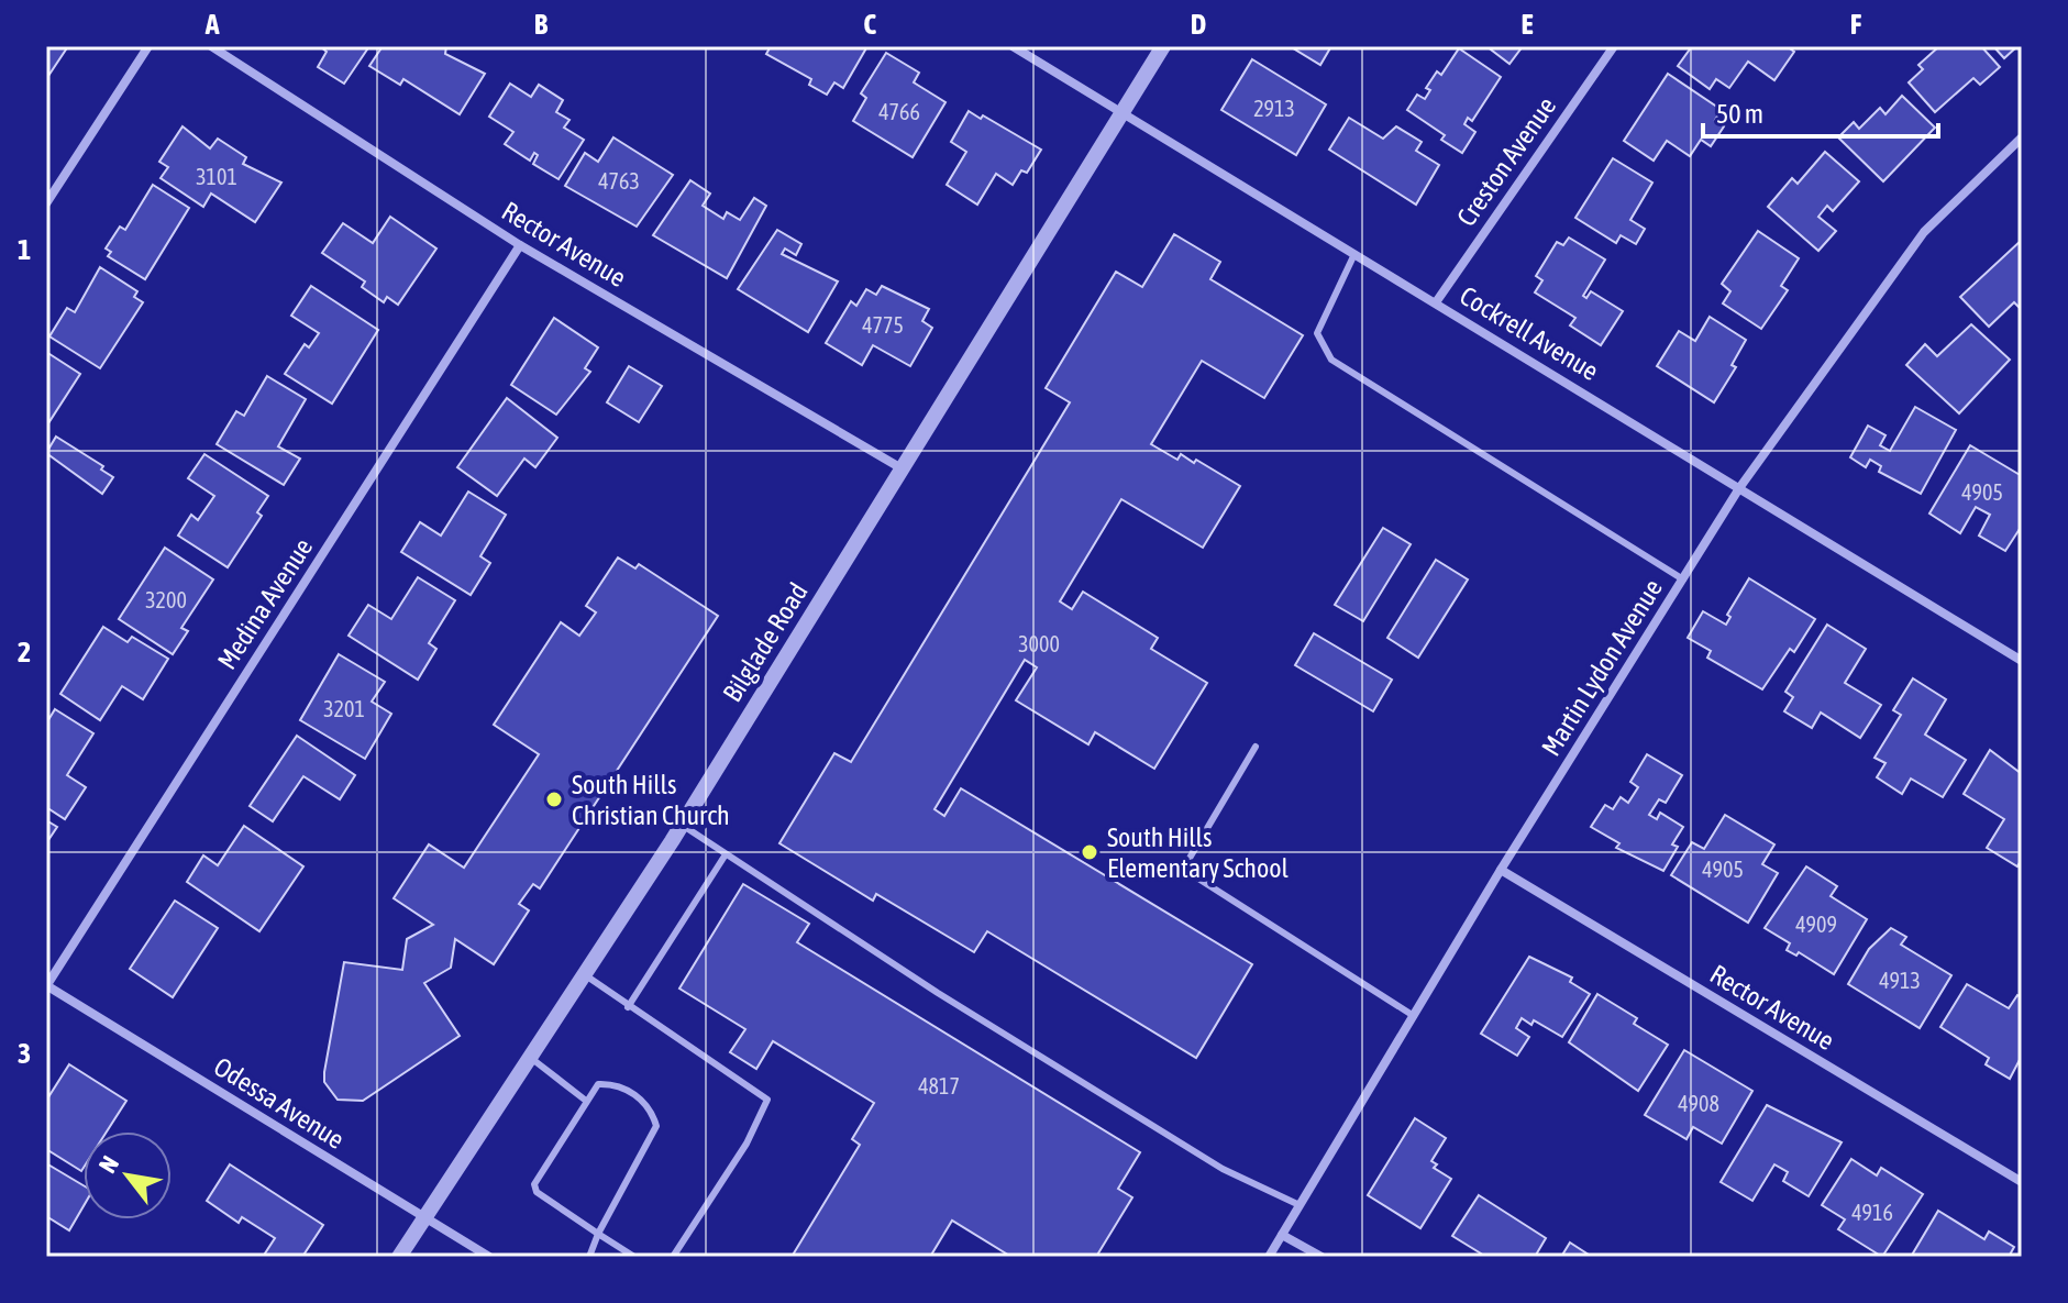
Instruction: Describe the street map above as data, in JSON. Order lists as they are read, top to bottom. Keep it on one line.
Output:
{"streets":{"street":["Creston Avenue","Rector Avenue","Cockrell Avenue","Medina Avenue","Bilglade Road","Martin Lydon Avenue","Odessa Avenue"]},"crossings":[["Creston Avenue","Cockrell Avenue"],["Rector Avenue","Medina Avenue"],["Rector Avenue","Bilglade Road"],["Rector Avenue","Martin Lydon Avenue"],["Cockrell Avenue","Bilglade Road"],["Cockrell Avenue","Martin Lydon Avenue"],["Medina Avenue","Odessa Avenue"],["Bilglade Road","Odessa Avenue"]],"places":["South Hills Christian Church","South Hills Elementary School"],"house_numbers":["2913","4766","3101","4763","4775","4905","3200","3000","3201","4905","4909","4913","4817","4908","4916"],"scale_bar":"50 m","north":"top left","grid":{"columns":["A","B","C","D","E","F"],"rows":["1","2","3"]}}
